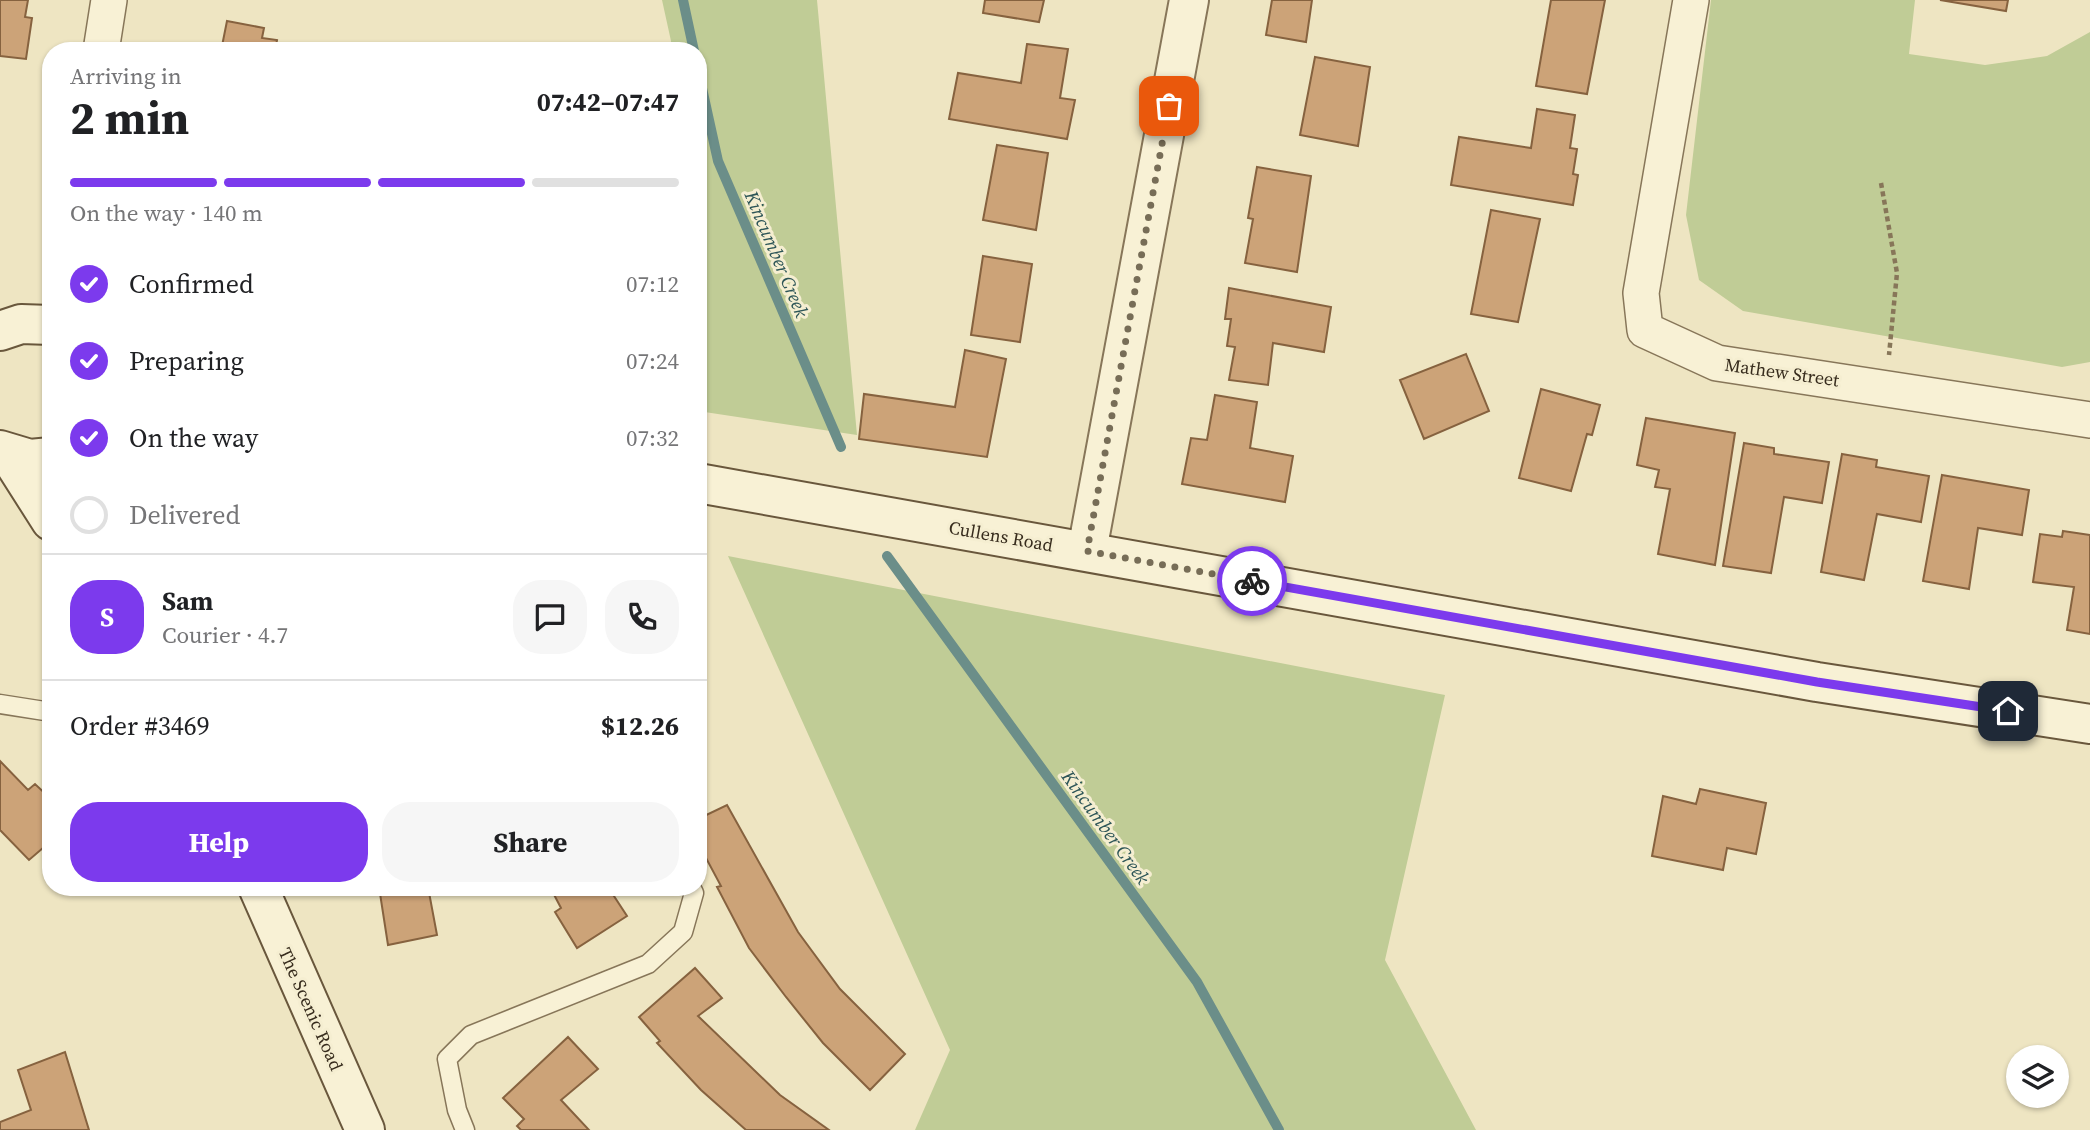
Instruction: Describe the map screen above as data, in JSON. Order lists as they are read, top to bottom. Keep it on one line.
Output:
{"streets":{"main road":["Cullens Road","The Scenic Road"],"street":["Mathew Street"]},"water":["Kincumber Creek"],"page":{"heading":["2 min","Arriving in","07:42–07:47"],"panel":["Sam","Courier · 4.7","Order #3469","$12.26"],"bar":"On the way · 140 m","list":[["Confirmed","07:12"],["Preparing","07:24"],["On the way","07:32"],"Delivered"],"round":"S","buttons":["Help","Share"]}}
